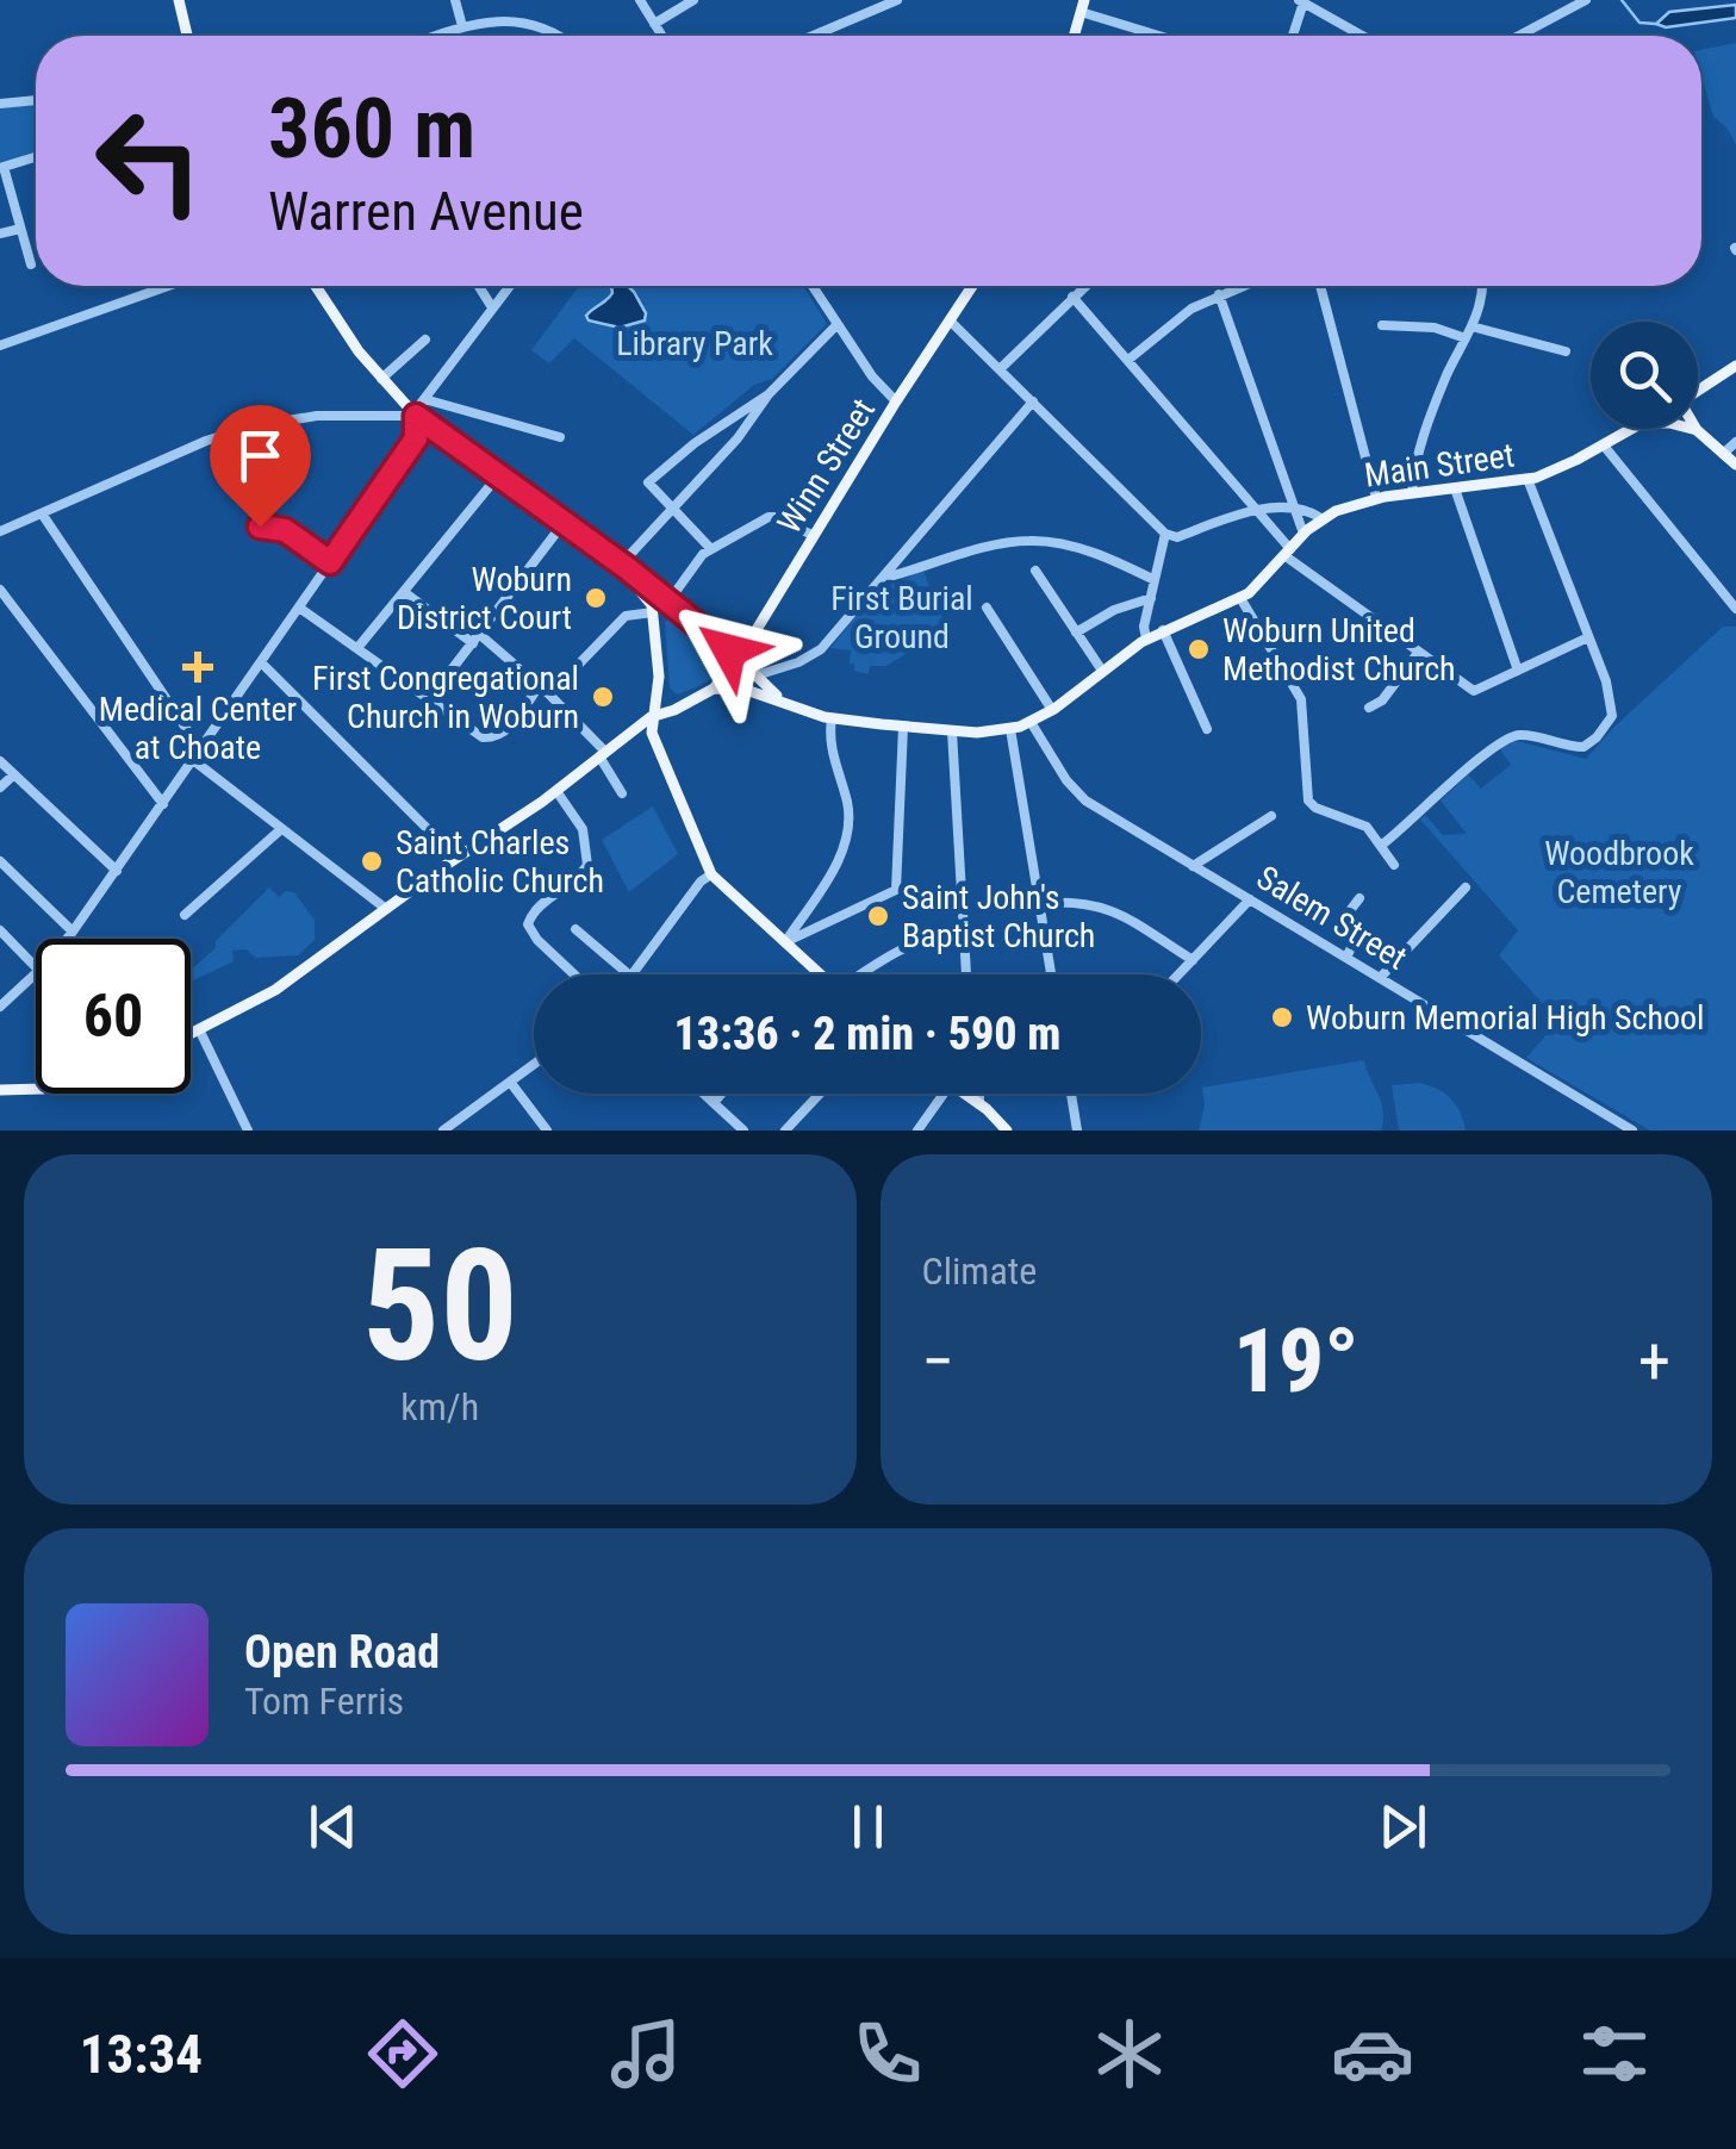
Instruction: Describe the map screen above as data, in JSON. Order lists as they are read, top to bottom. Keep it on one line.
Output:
{"streets":{"main road":["Main Street","Winn Street"],"street":["Salem Street"]},"crossings":[["Main Street","Winn Street"],["Main Street","Salem Street"]],"parks":["Library Park","First Burial Ground","Woodbrook Cemetery"],"places":{"other":["Woburn District Court","Woburn United Methodist Church","First Congregational Church in Woburn","Saint Charles Catholic Church","Saint John's Baptist Church","Woburn Memorial High School"],"health":["Medical Center at Choate"]},"page":{"turn":["360 m","Warren Avenue"],"limit":"60","trip":"13:36 · 2 min · 590 m","tile":[["50","km/h"],"Climate"],"heat":["−","19°","+"],"song":["Open Road","Tom Ferris"],"tabs":"13:34"}}
